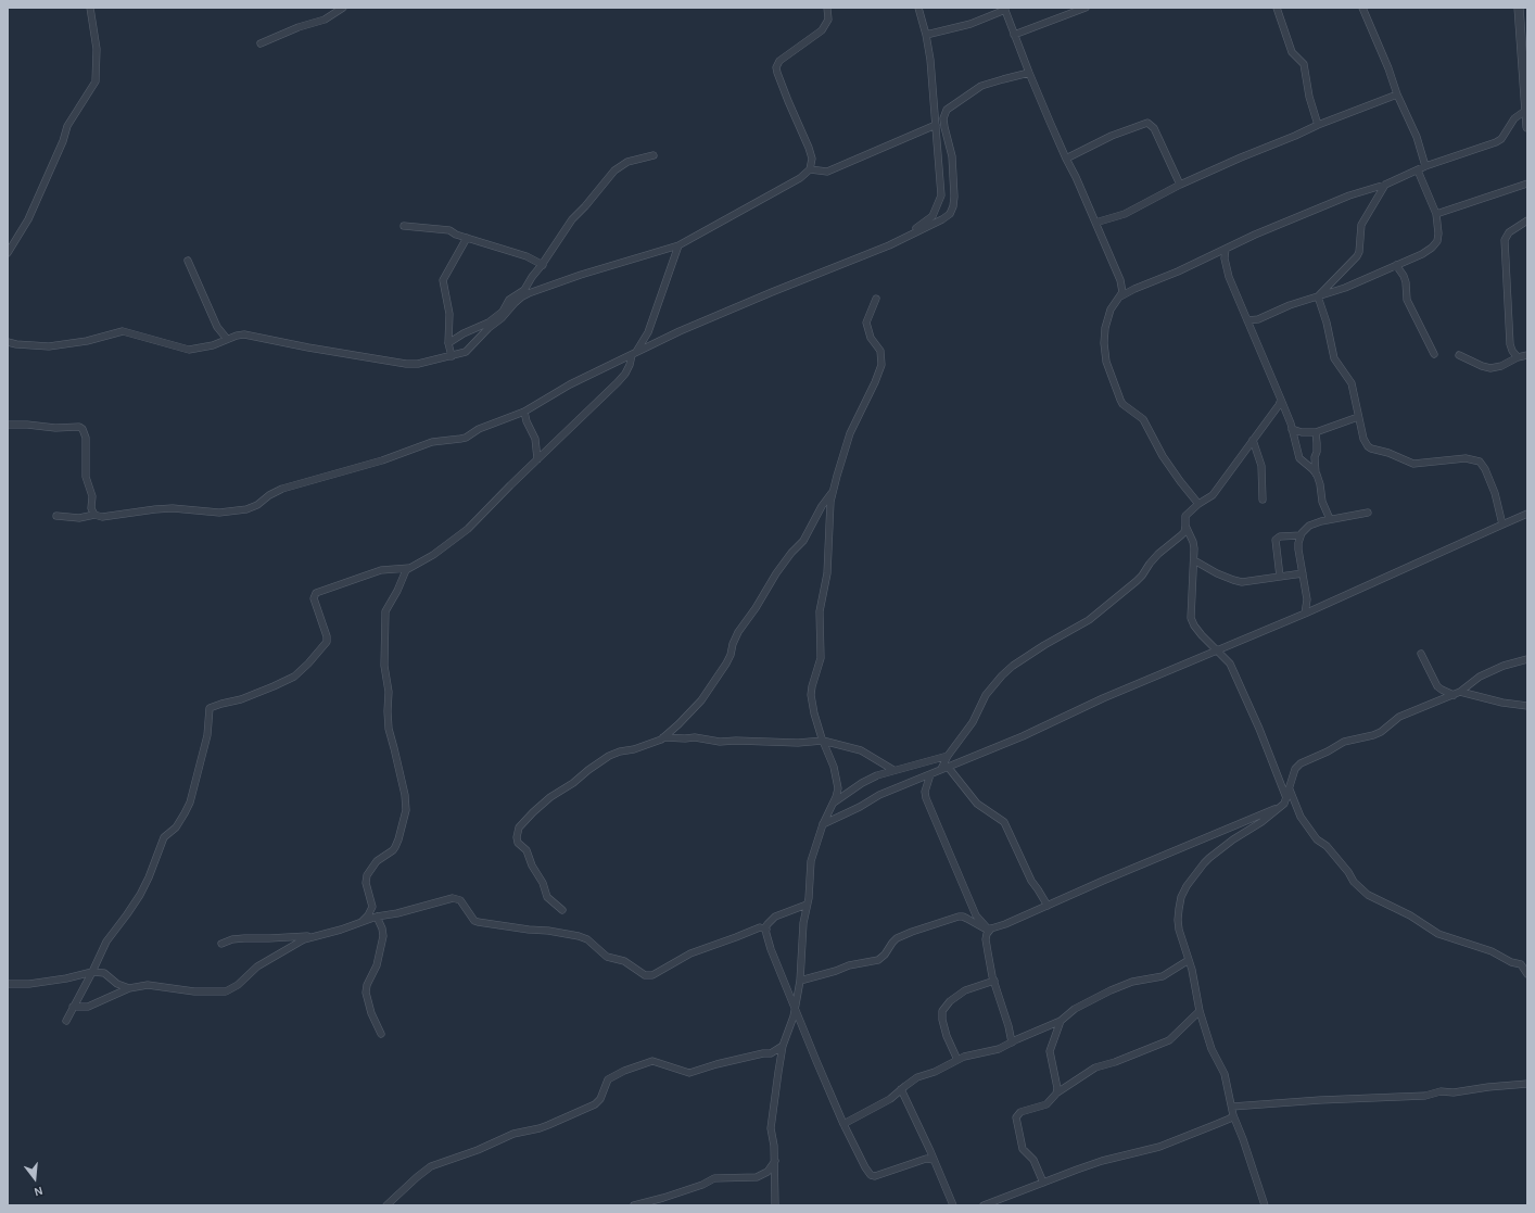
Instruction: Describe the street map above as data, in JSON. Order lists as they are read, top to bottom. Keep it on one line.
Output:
{"north":"bottom"}
